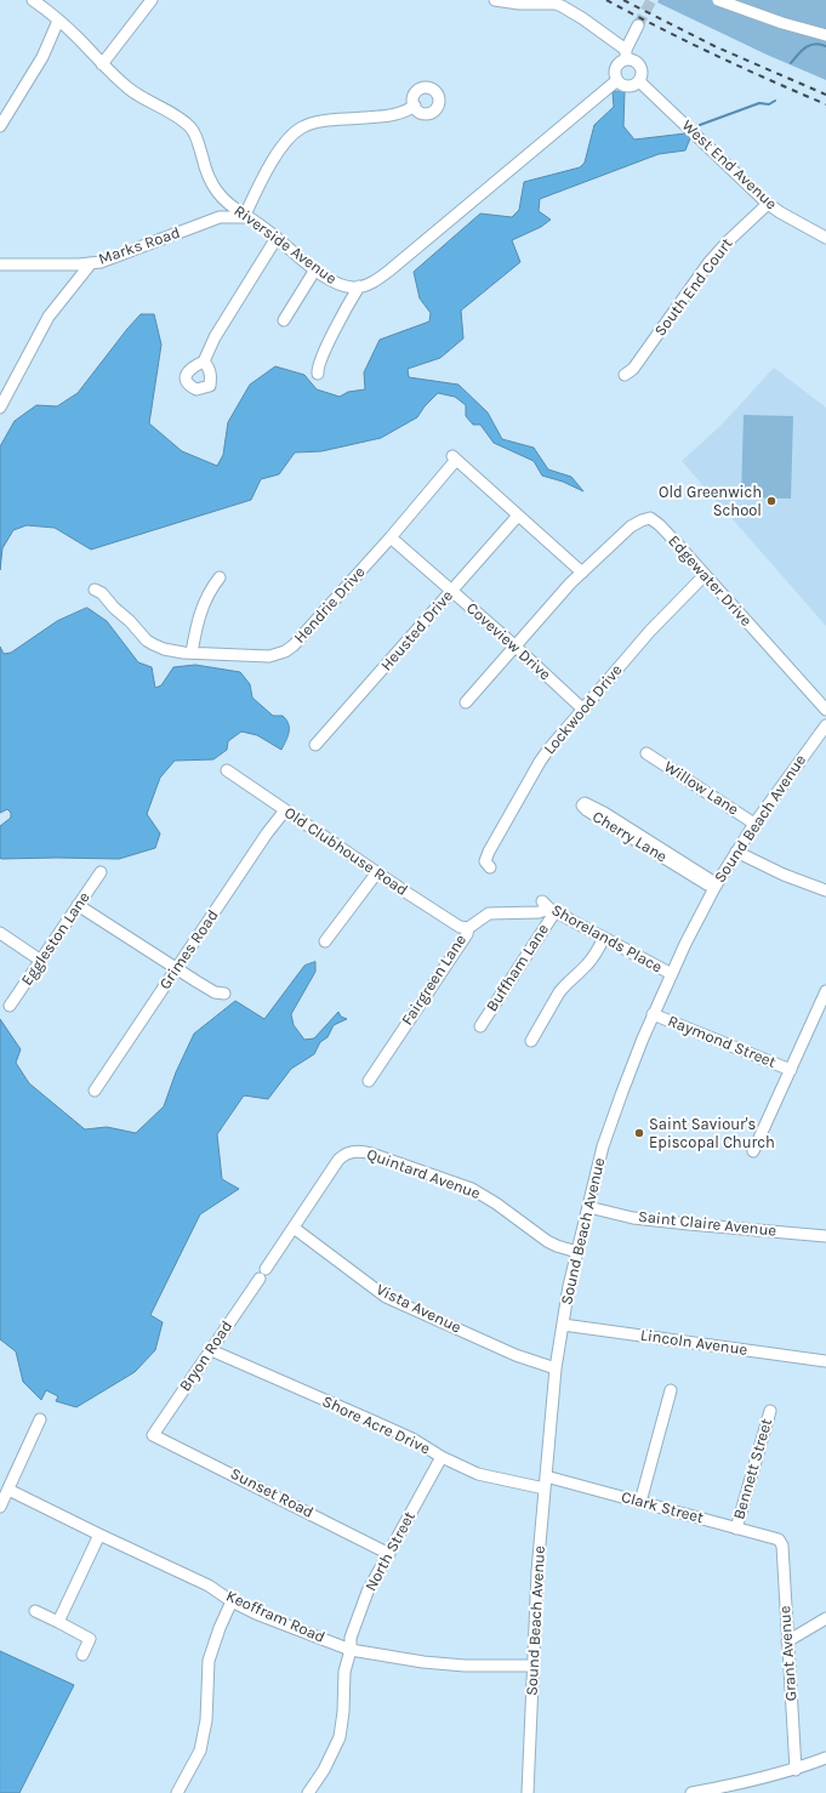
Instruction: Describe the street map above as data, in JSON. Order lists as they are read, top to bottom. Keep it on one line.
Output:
{"streets":{"street":["West End Avenue","Riverside Avenue","Marks Road","South End Court","Edgewater Drive","Hendrie Drive","Heusted Drive","Coveview Drive","Lockwood Drive","Willow Lane","Sound Beach Avenue","Cherry Lane","Old Clubhouse Road","Eggleston Lane","Shorelands Place","Grimes Road","Buffham Lane","Fairgreen Lane","Raymond Street","Quintard Avenue","Saint Claire Avenue","Vista Avenue","Lincoln Avenue","Bryon Road","Shore Acre Drive","Bennett Street","Sunset Road","Clark Street","North Street","Keoffram Road","Grant Avenue"]},"crossings":[["West End Avenue","Riverside Avenue"],["West End Avenue","South End Court"],["Riverside Avenue","Marks Road"],["Edgewater Drive","Lockwood Drive"],["Hendrie Drive","Heusted Drive"],["Hendrie Drive","Coveview Drive"],["Heusted Drive","Coveview Drive"],["Coveview Drive","Lockwood Drive"],["Willow Lane","Sound Beach Avenue"],["Sound Beach Avenue","Cherry Lane"],["Sound Beach Avenue","Shorelands Place"],["Sound Beach Avenue","Raymond Street"],["Sound Beach Avenue","Quintard Avenue"],["Sound Beach Avenue","Saint Claire Avenue"],["Sound Beach Avenue","Vista Avenue"],["Sound Beach Avenue","Lincoln Avenue"],["Sound Beach Avenue","Shore Acre Drive"],["Sound Beach Avenue","Clark Street"],["Sound Beach Avenue","Keoffram Road"],["Old Clubhouse Road","Grimes Road"],["Old Clubhouse Road","Fairgreen Lane"],["Shorelands Place","Buffham Lane"],["Shorelands Place","Fairgreen Lane"],["Buffham Lane","Fairgreen Lane"],["Quintard Avenue","Vista Avenue"],["Quintard Avenue","Bryon Road"],["Vista Avenue","Bryon Road"],["Bryon Road","Shore Acre Drive"],["Bryon Road","Sunset Road"],["Shore Acre Drive","North Street"],["Bennett Street","Clark Street"],["Sunset Road","North Street"],["Clark Street","Grant Avenue"],["North Street","Keoffram Road"]],"places":["Old Greenwich School","Saint Saviour's Episcopal Church"]}
